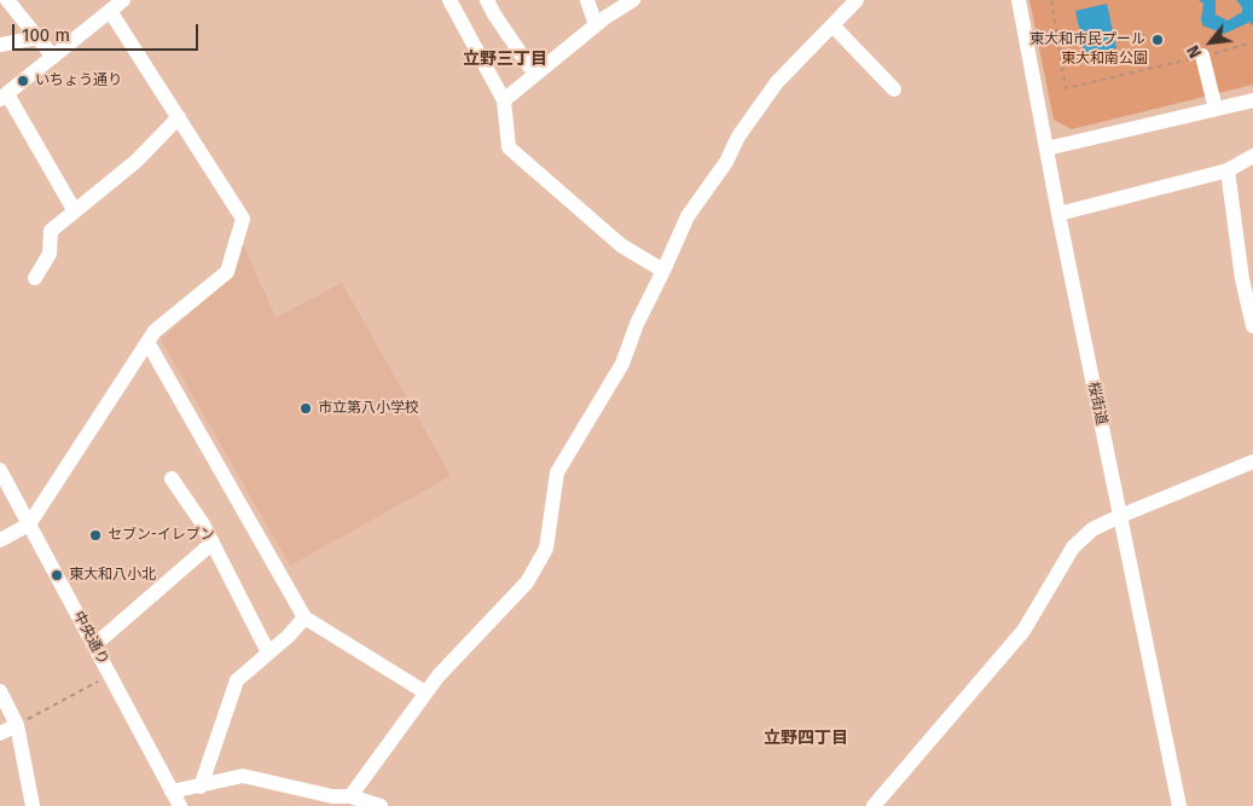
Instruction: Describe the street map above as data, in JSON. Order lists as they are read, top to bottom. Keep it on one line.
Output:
{"streets":{"street":["桜街道","中央通り"]},"districts":["立野三丁目","立野四丁目"],"parks":["東大和南公園"],"places":["東大和市民プール","いちょう通り","市立第八小学校","セブン-イレブン","東大和八小北"],"scale_bar":"100 m","north":"bottom left"}
